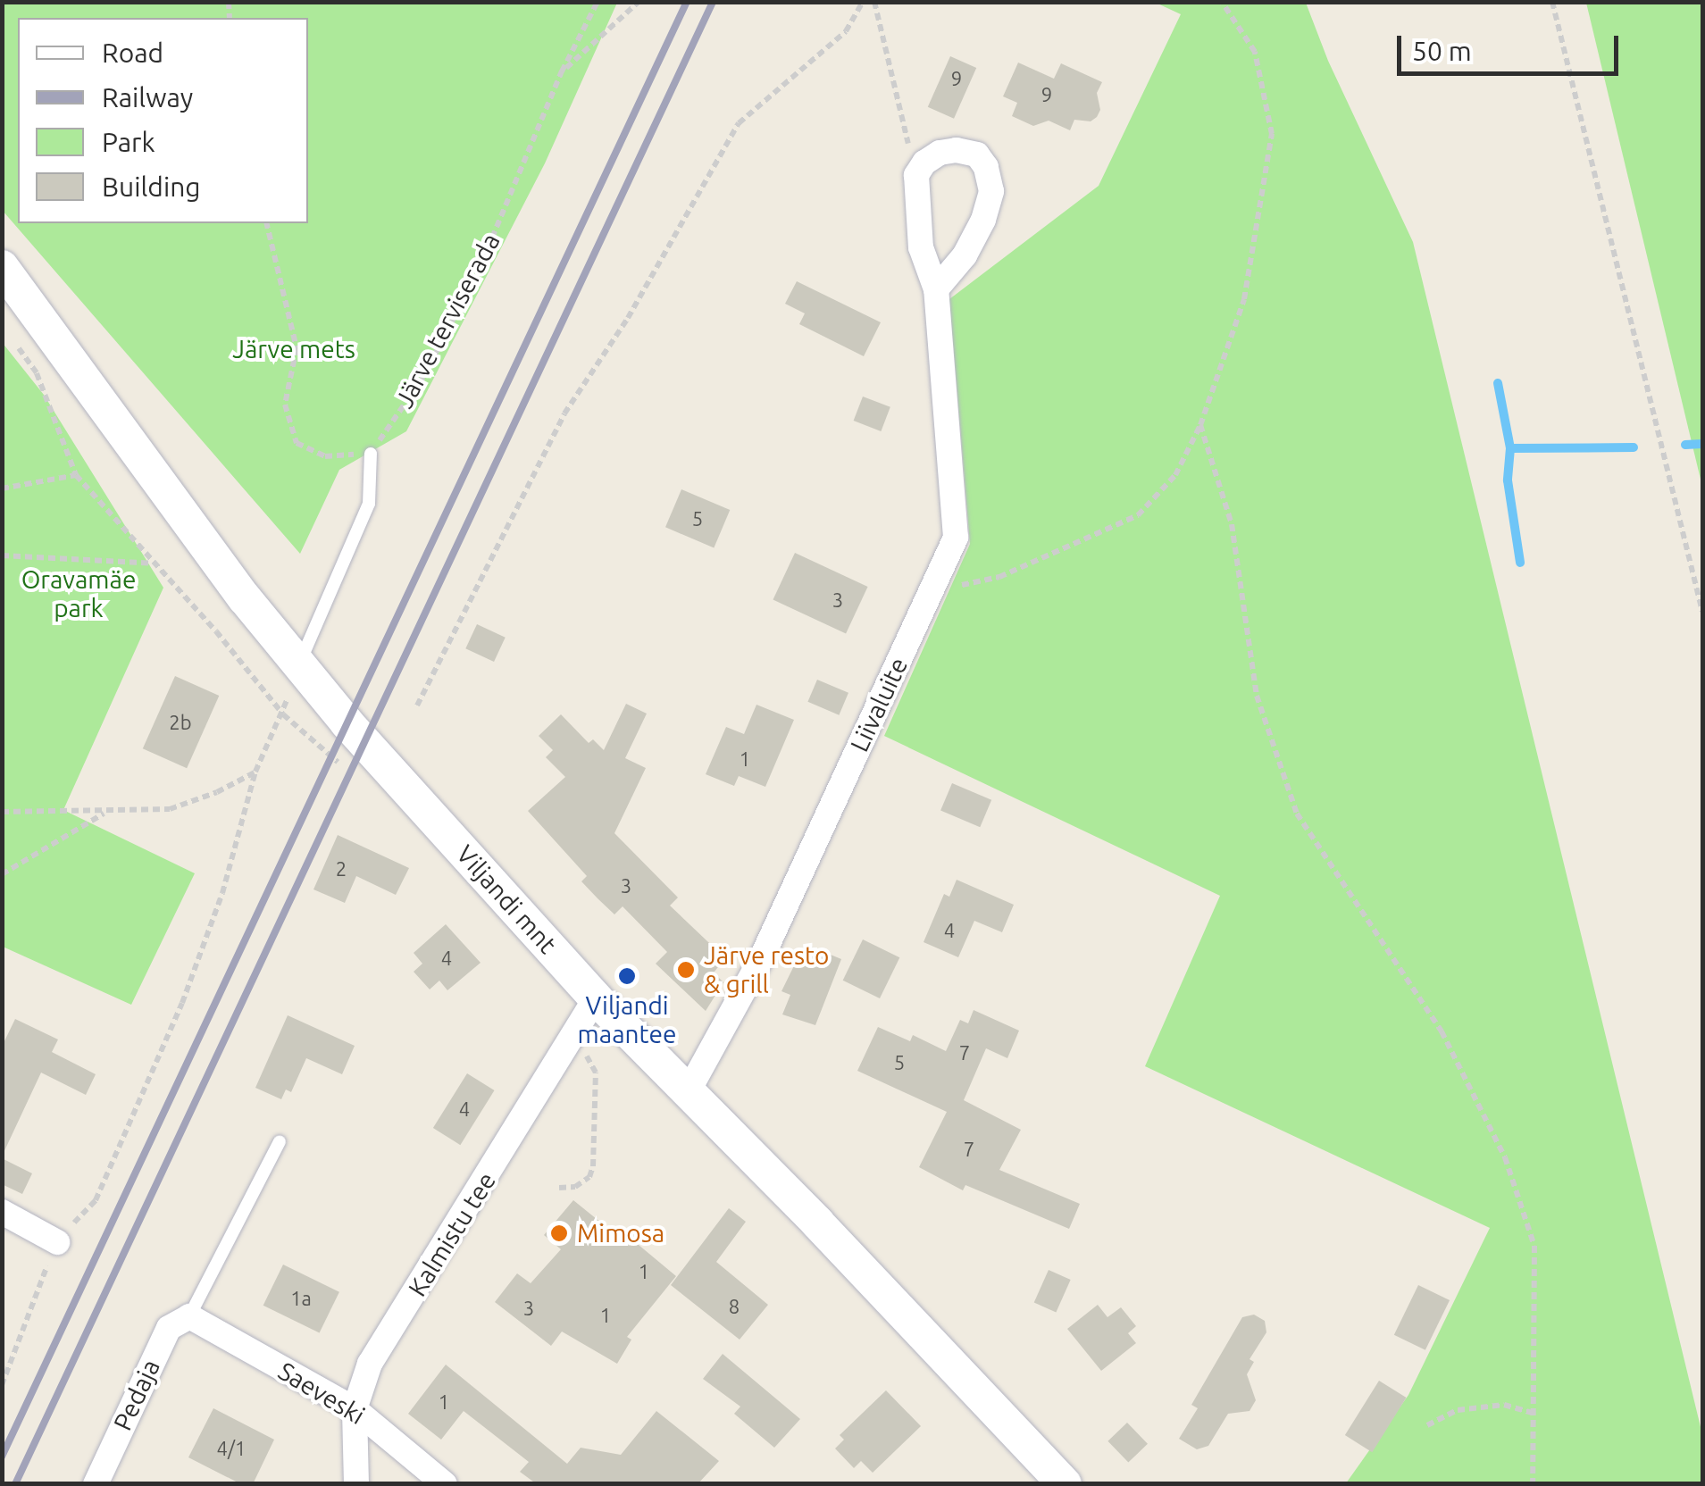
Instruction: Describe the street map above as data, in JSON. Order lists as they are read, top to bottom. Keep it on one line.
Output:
{"streets":{"main road":["Viljandi mnt"],"street":["Liivaluite","Kalmistu tee","Saeveski","Pedaja"],"path":["Järve terviserada"]},"crossings":[["Liivaluite","Viljandi mnt"],["Viljandi mnt","Kalmistu tee"],["Kalmistu tee","Saeveski"],["Saeveski","Pedaja"]],"parks":["Järve mets","Oravamäe park"],"places":["Järve resto & grill","Viljandi maantee","Mimosa"],"house_numbers":["9","9","5","3","2b","1","2","3","4","4","7","5","4","7","1","1a","8","3","1","1","4/1"],"legend":["Road","Railway","Park","Building"],"scale_bar":"50 m"}
